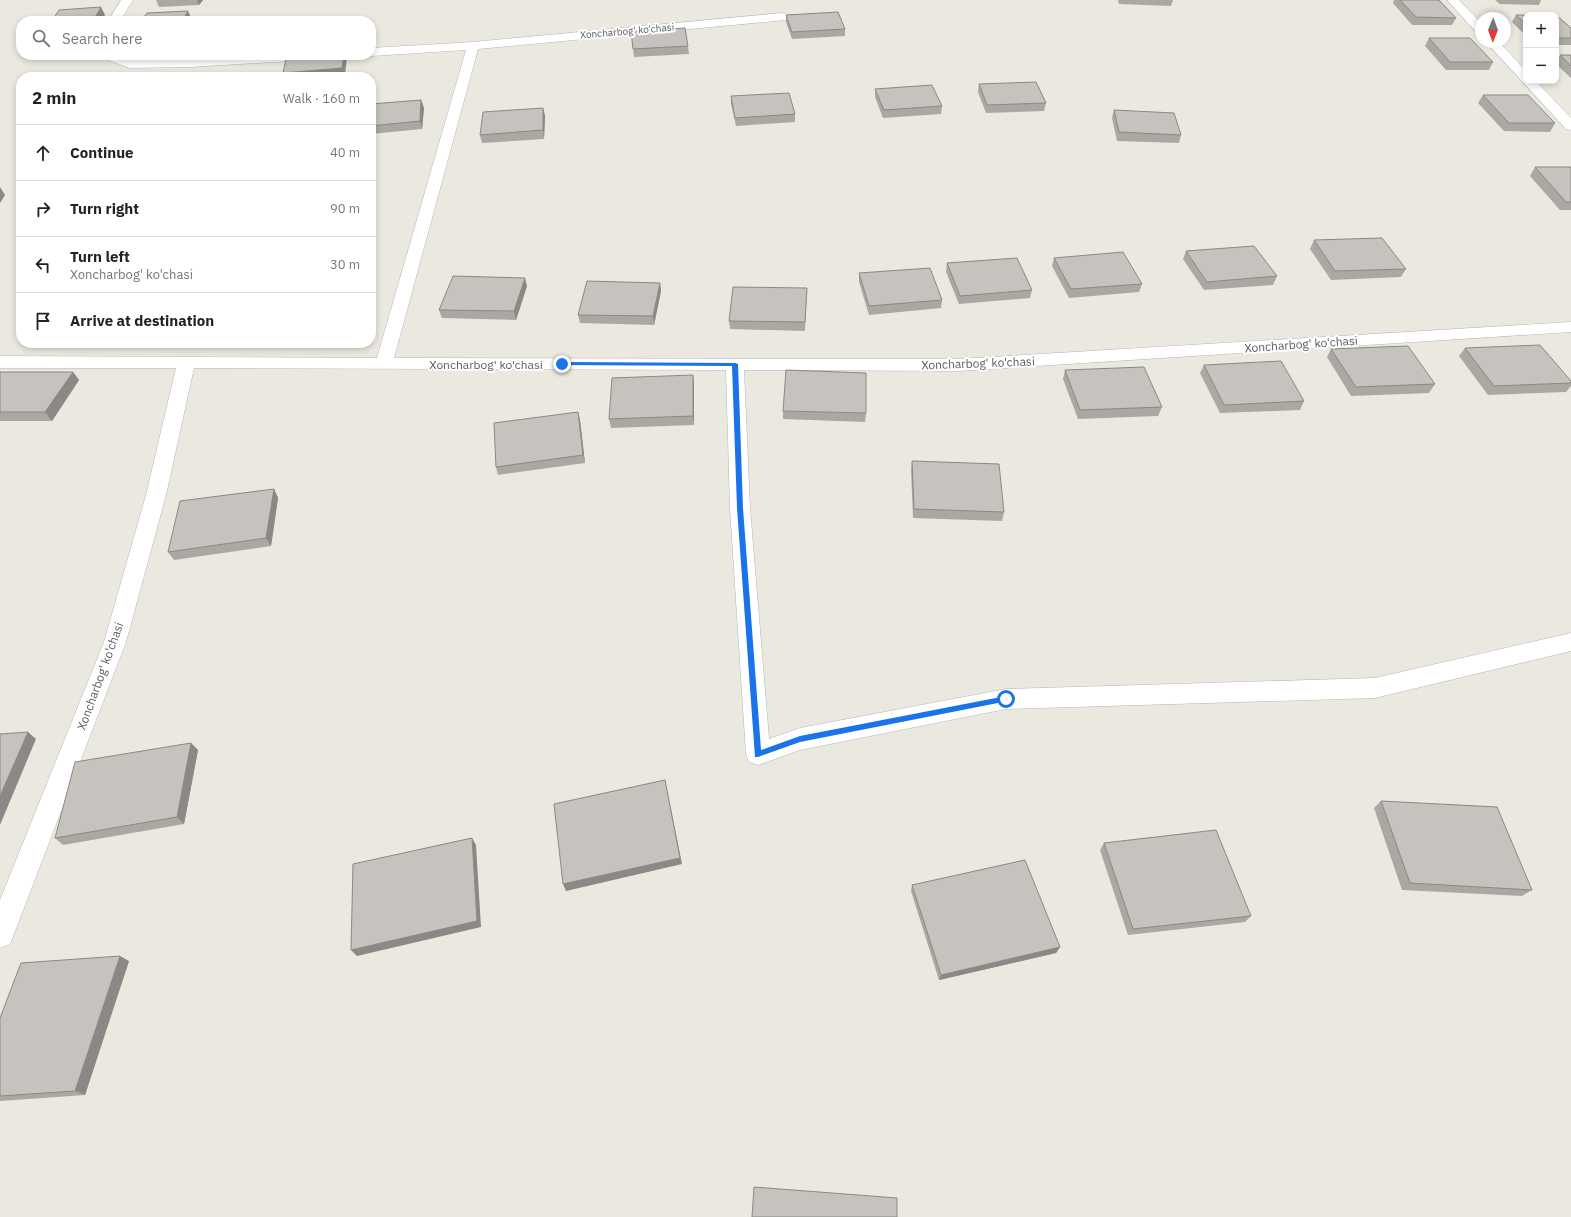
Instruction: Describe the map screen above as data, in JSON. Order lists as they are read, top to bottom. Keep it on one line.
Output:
{"streets":{"street":["Xoncharbog' ko'chasi"]},"north":"bottom","page":{"map_buttons":["+","−"],"search":"Search here","heading":["2 min","Walk · 160 m"],"list":[["Continue","40 m"],["Turn right","90 m"],["Turn left","Xoncharbog' ko'chasi","30 m"],"Arrive at destination"]}}
